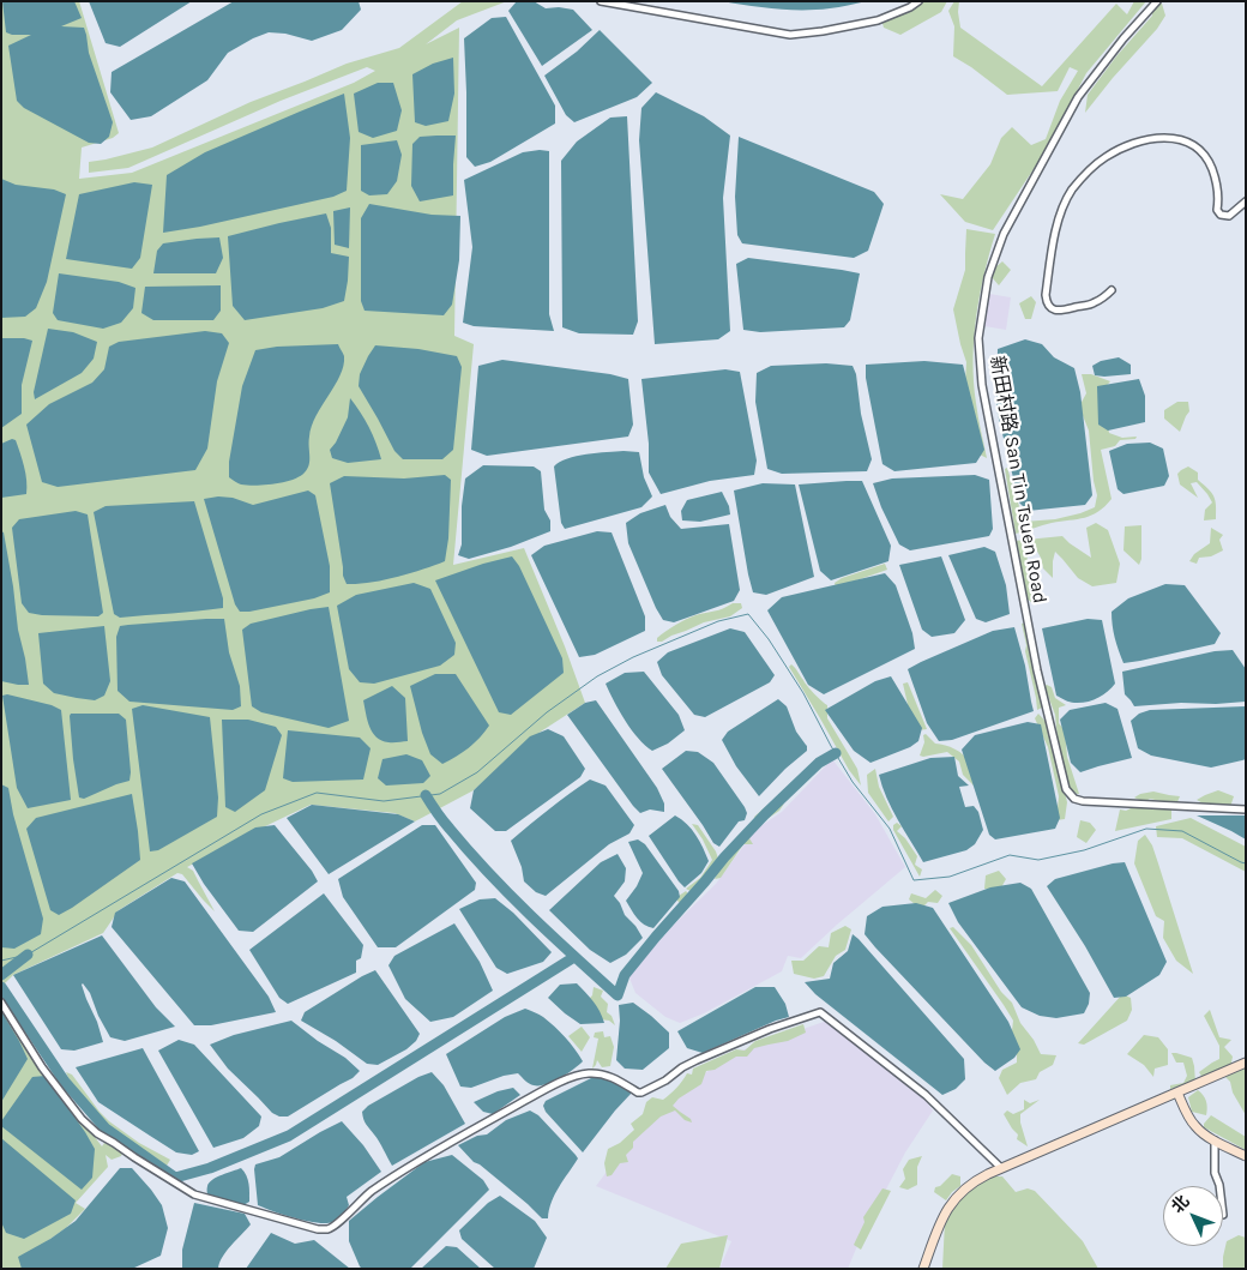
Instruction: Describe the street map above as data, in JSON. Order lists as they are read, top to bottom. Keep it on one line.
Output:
{"streets":{"street":["新田村路 San Tin Tsuen Road"]},"north":"top left"}
